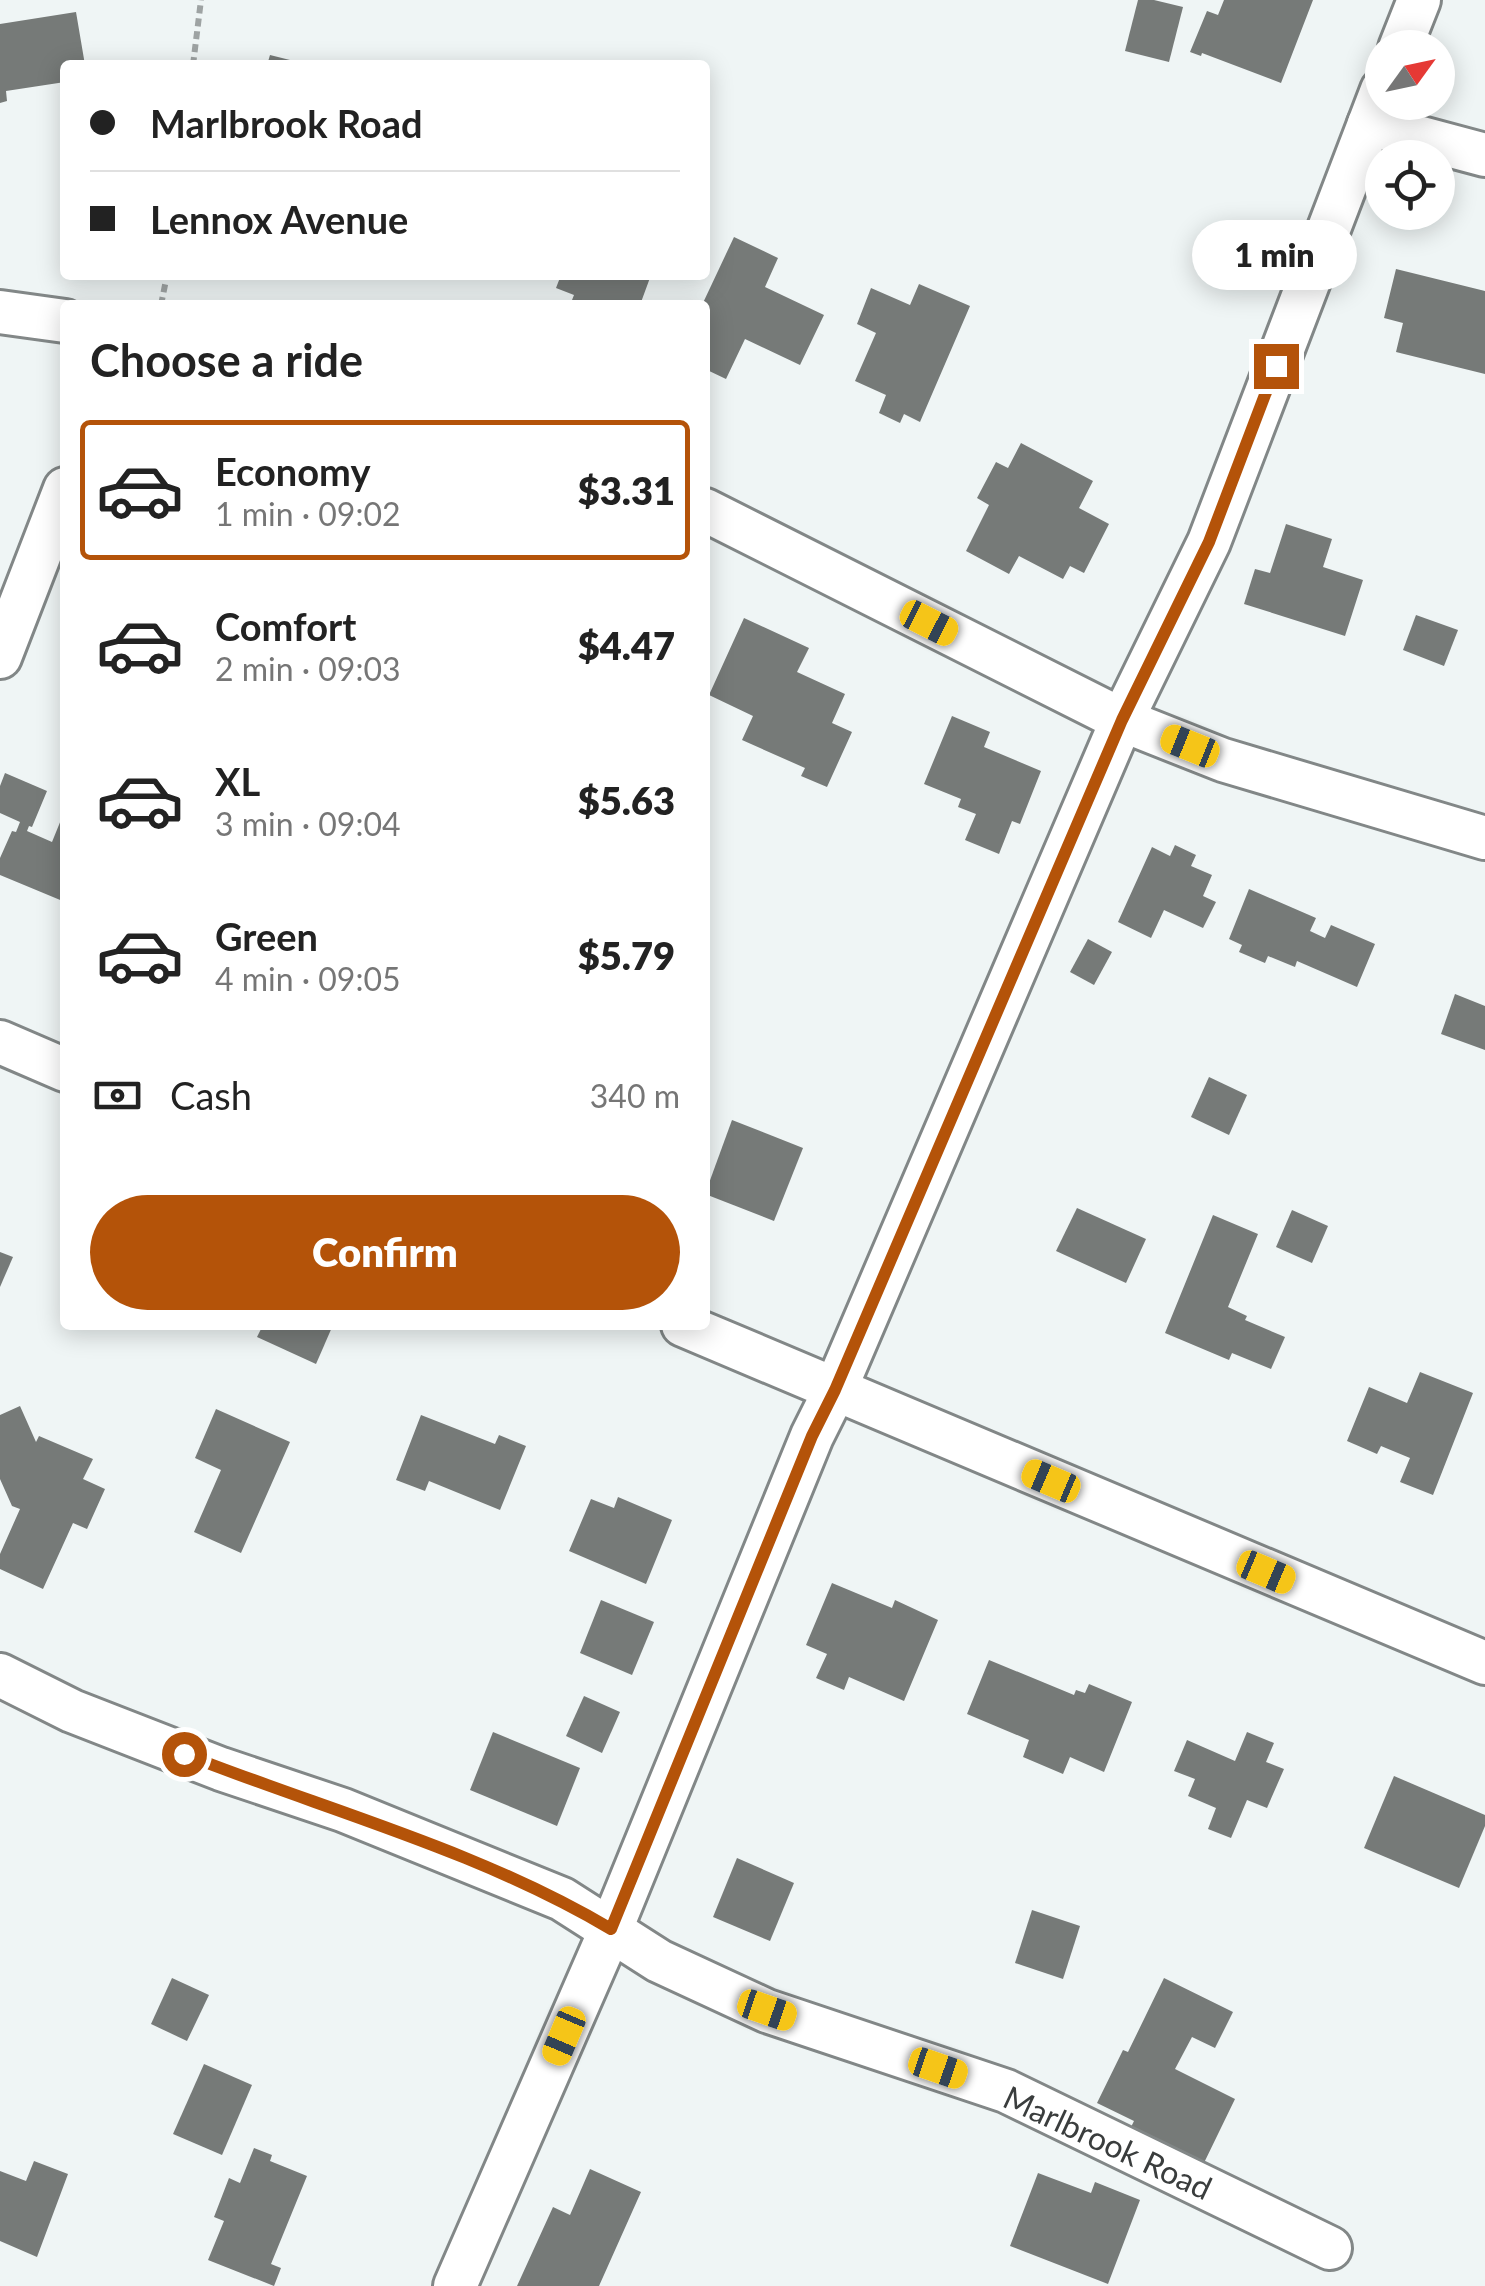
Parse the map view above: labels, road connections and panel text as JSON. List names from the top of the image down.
{
  "streets": {
    "street": ["Marlbrook Road"]
  },
  "north": "top right",
  "page": {
    "banner": ["Marlbrook Road", "Lennox Avenue"],
    "bubble": "1 min",
    "heading": "Choose a ride",
    "list": [
      {
        "name": "Economy",
        "note": "1 min · 09:02",
        "value": "$3.31"
      },
      {
        "name": "Comfort",
        "note": "2 min · 09:03",
        "value": "$4.47"
      },
      {
        "name": "XL",
        "note": "3 min · 09:04",
        "value": "$5.63"
      },
      {
        "name": "Green",
        "note": "4 min · 09:05",
        "value": "$5.79"
      }
    ],
    "pay": ["Cash", "340 m"],
    "buttons": "Confirm"
  }
}
